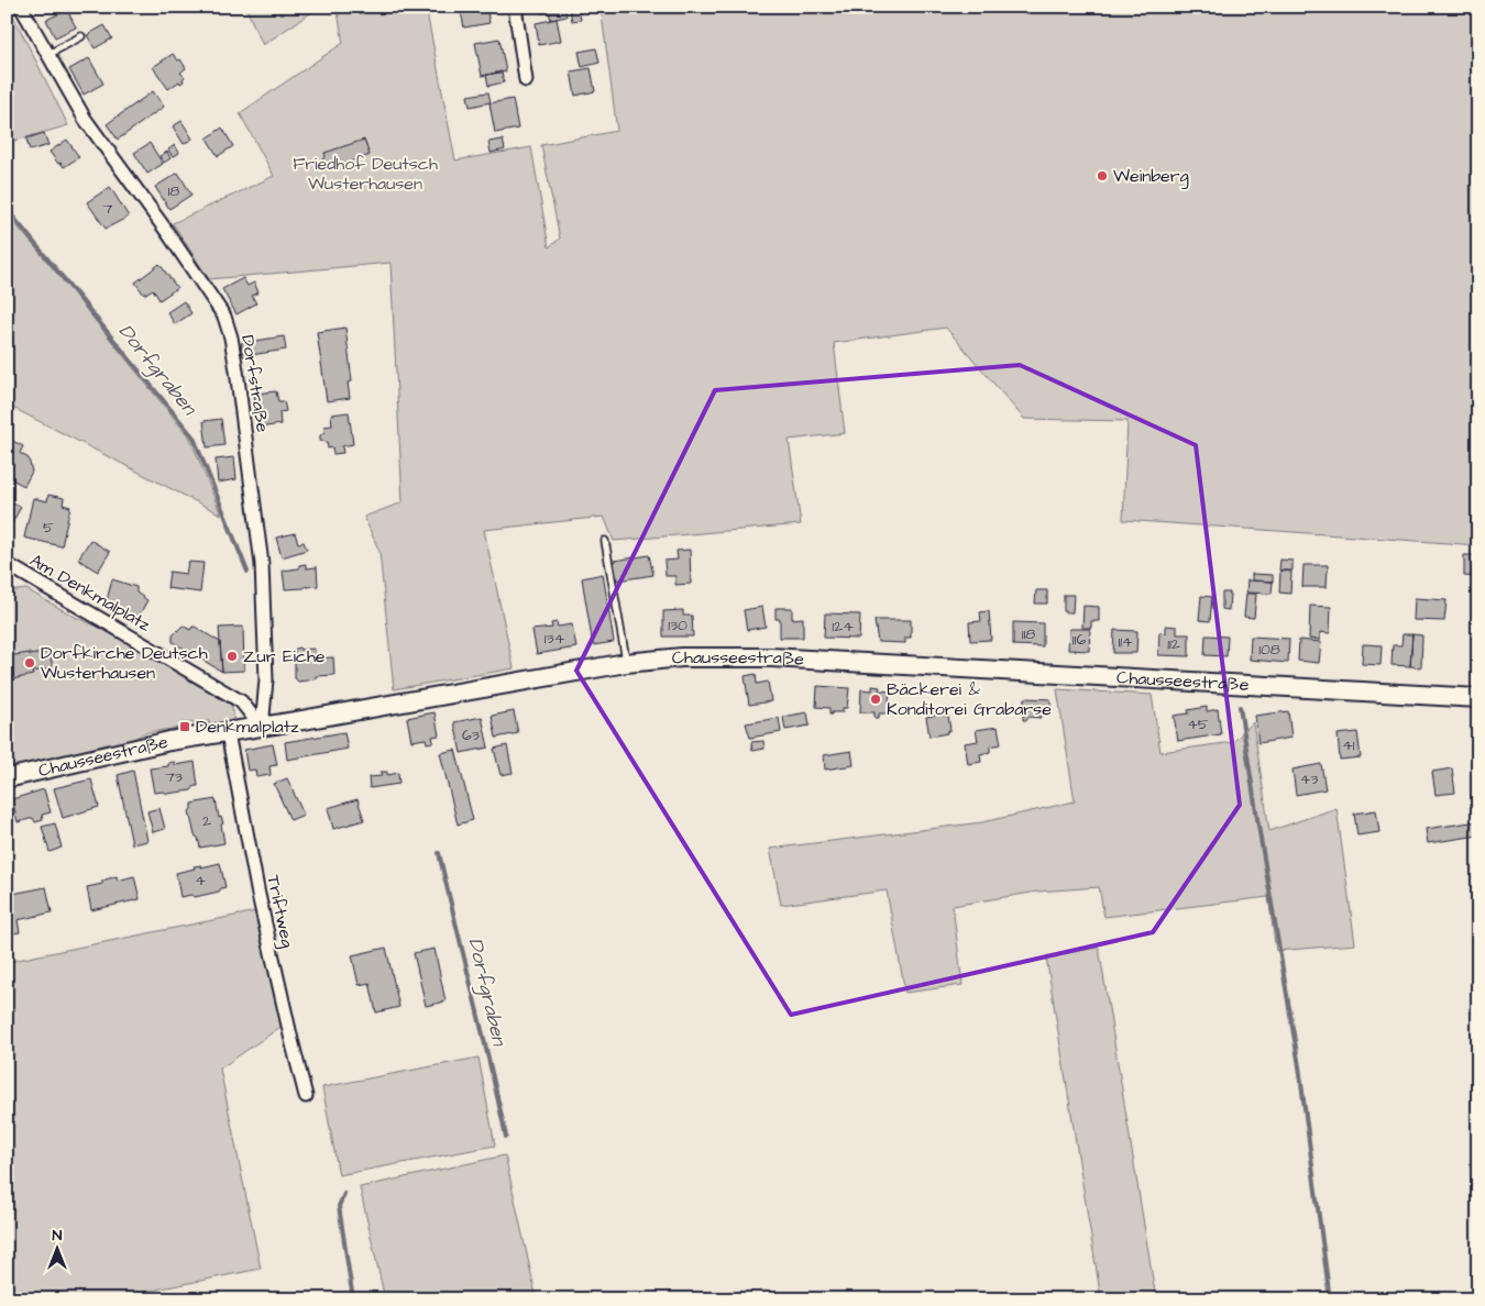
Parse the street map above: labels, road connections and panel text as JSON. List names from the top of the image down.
{
  "streets": {
    "main road": ["Chausseestraße"],
    "street": ["Dorfstraße", "Am Denkmalplatz", "Triftweg"]
  },
  "crossings": [
    ["Dorfstraße", "Am Denkmalplatz"],
    ["Dorfstraße", "Chausseestraße"],
    ["Am Denkmalplatz", "Chausseestraße"],
    ["Chausseestraße", "Triftweg"]
  ],
  "water": ["Dorfgraben"],
  "parks": ["Friedhof Deutsch Wusterhausen"],
  "places": {
    "other": [
      "Weinberg",
      "Zur Eiche",
      "Dorfkirche Deutsch Wusterhausen",
      "Bäckerei & Konditorei Grabarse"
    ],
    "transit": ["Denkmalplatz"]
  },
  "house_numbers": [
    "18",
    "7",
    "5",
    "130",
    "124",
    "118",
    "134",
    "116",
    "114",
    "112",
    "108",
    "45",
    "63",
    "41",
    "73",
    "43",
    "2",
    "4"
  ],
  "north": "top"
}
